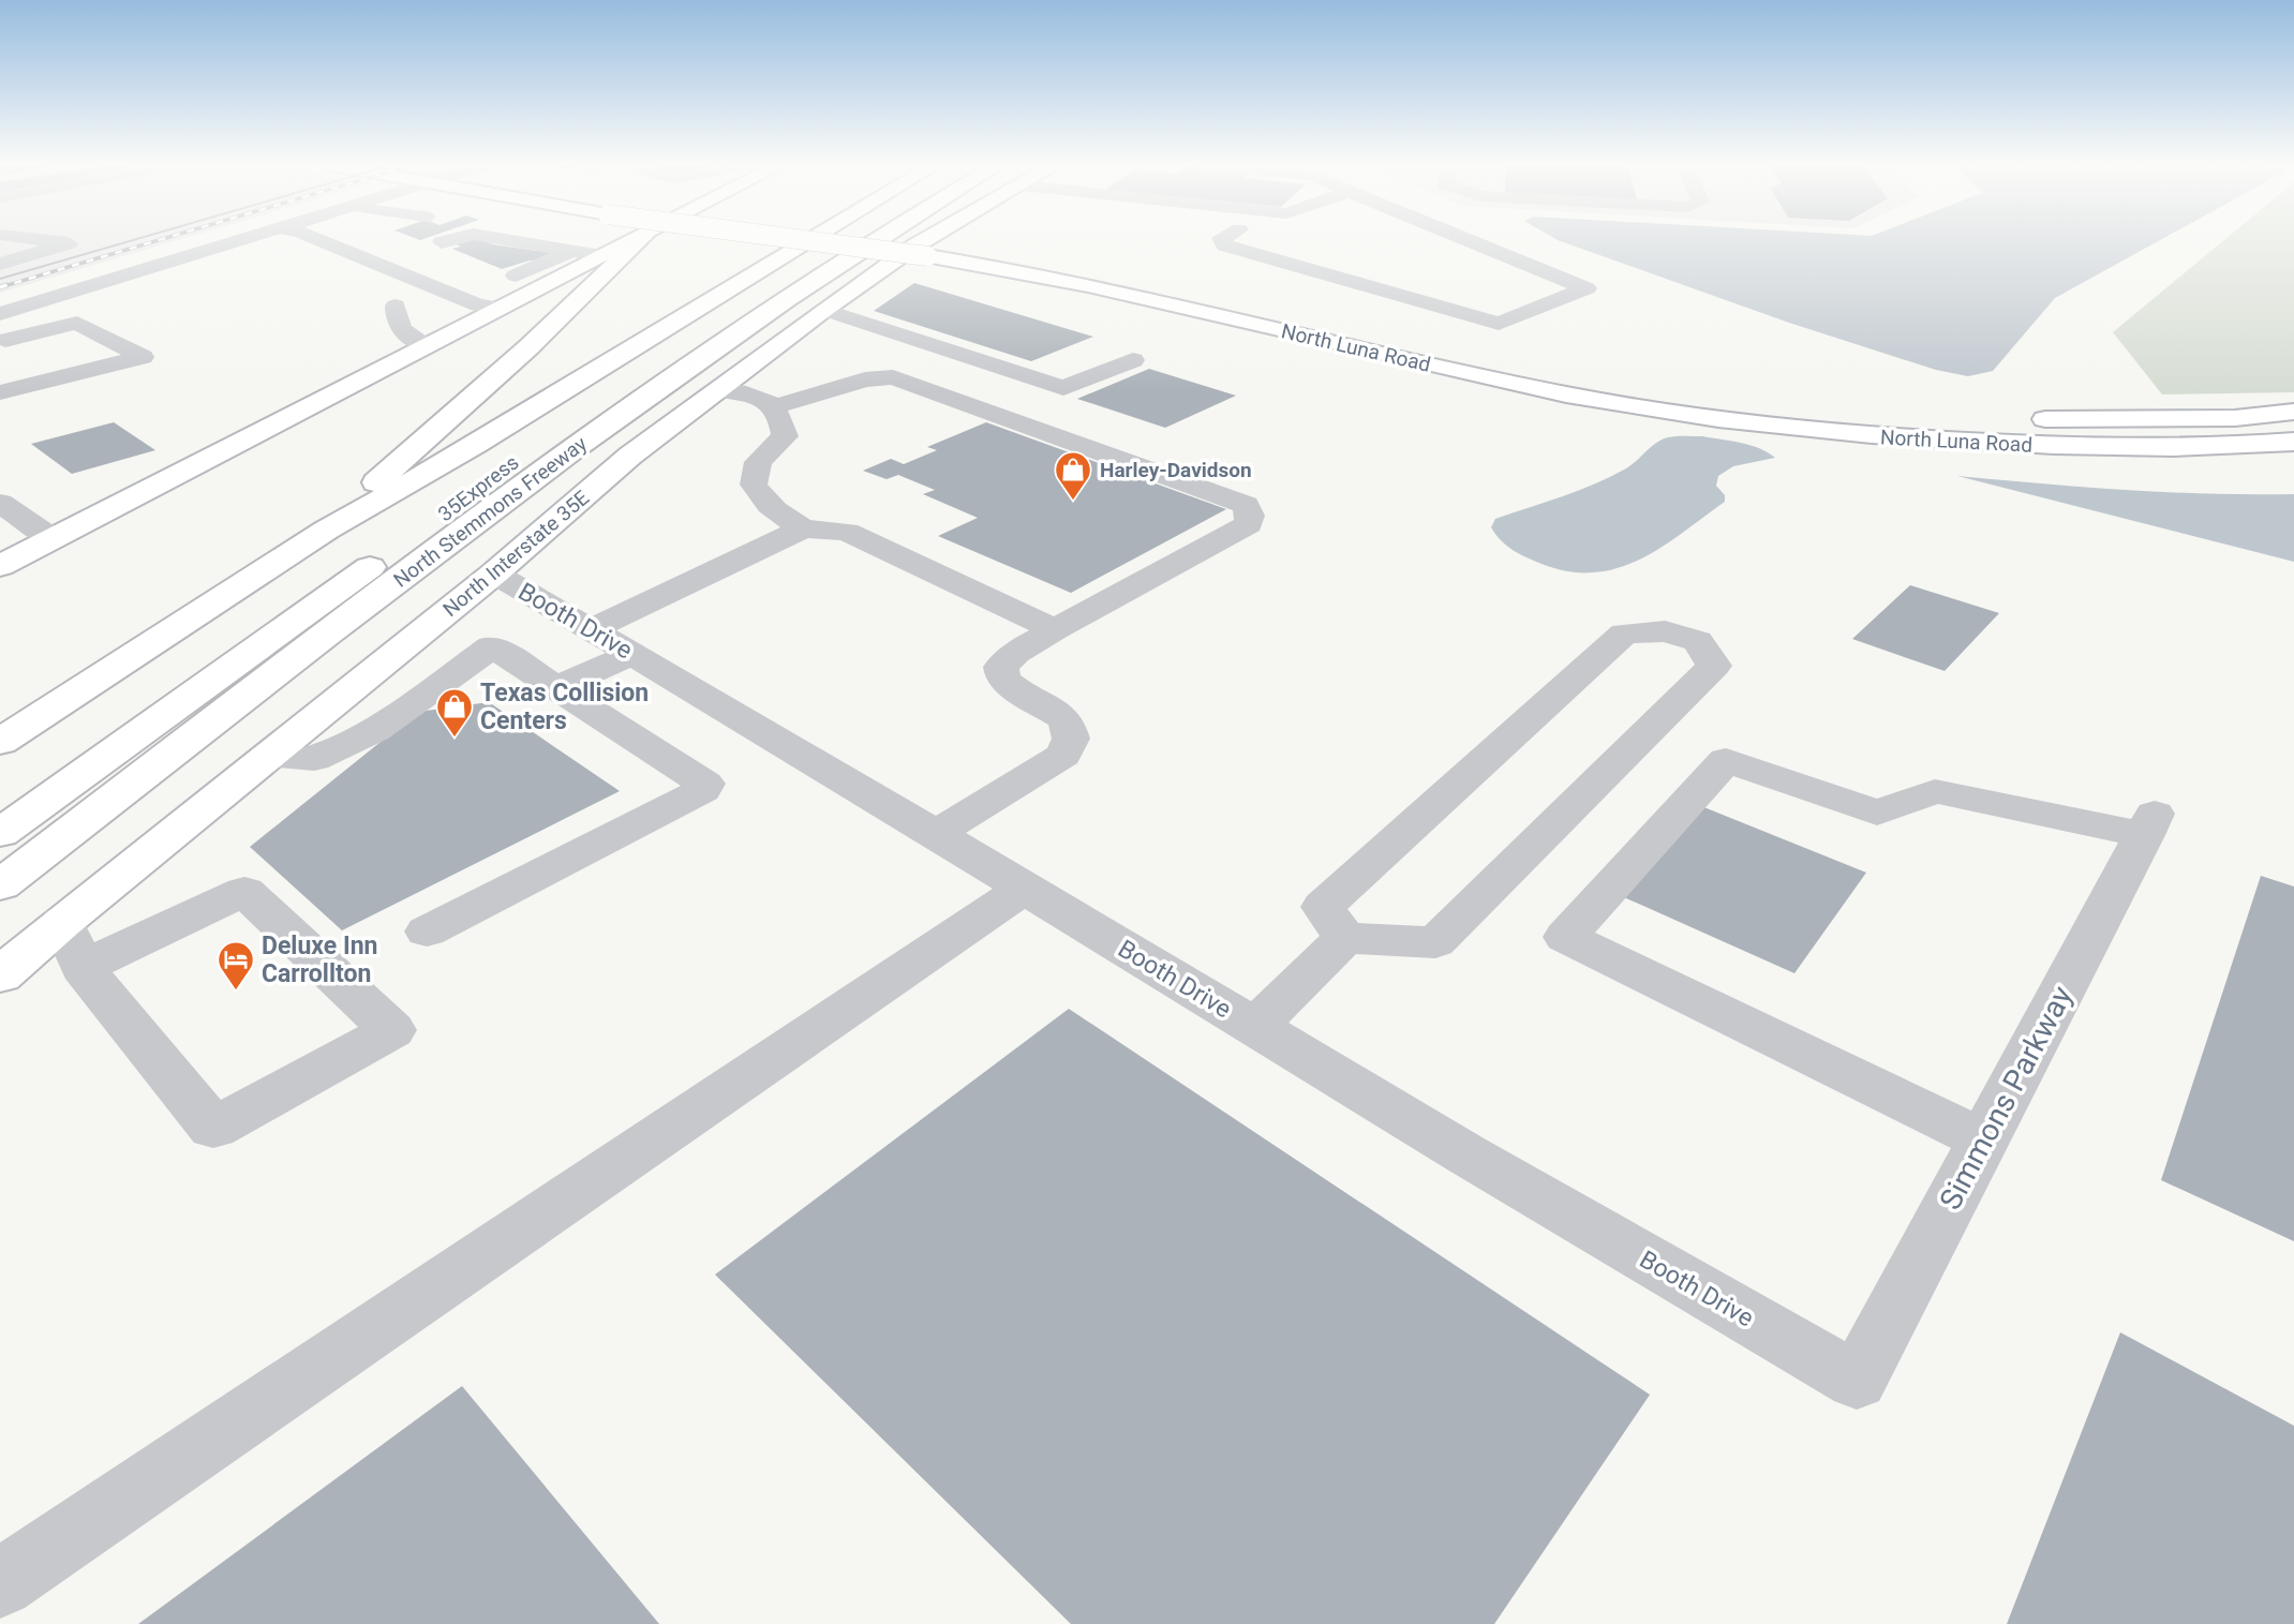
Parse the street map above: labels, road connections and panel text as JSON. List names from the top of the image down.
{
  "streets": {
    "main road": [
      "North Luna Road",
      "35Express",
      "North Stemmons Freeway",
      "North Interstate 35E"
    ],
    "street": ["Booth Drive", "Simmons Parkway"]
  },
  "crossings": [
    ["North Stemmons Freeway", "North Interstate 35E"],
    ["North Interstate 35E", "Booth Drive"],
    ["Booth Drive", "Simmons Parkway"]
  ],
  "places": {
    "shop": ["Harley-Davidson", "Texas Collision Centers"],
    "hotel": ["Deluxe Inn Carrollton"]
  }
}
